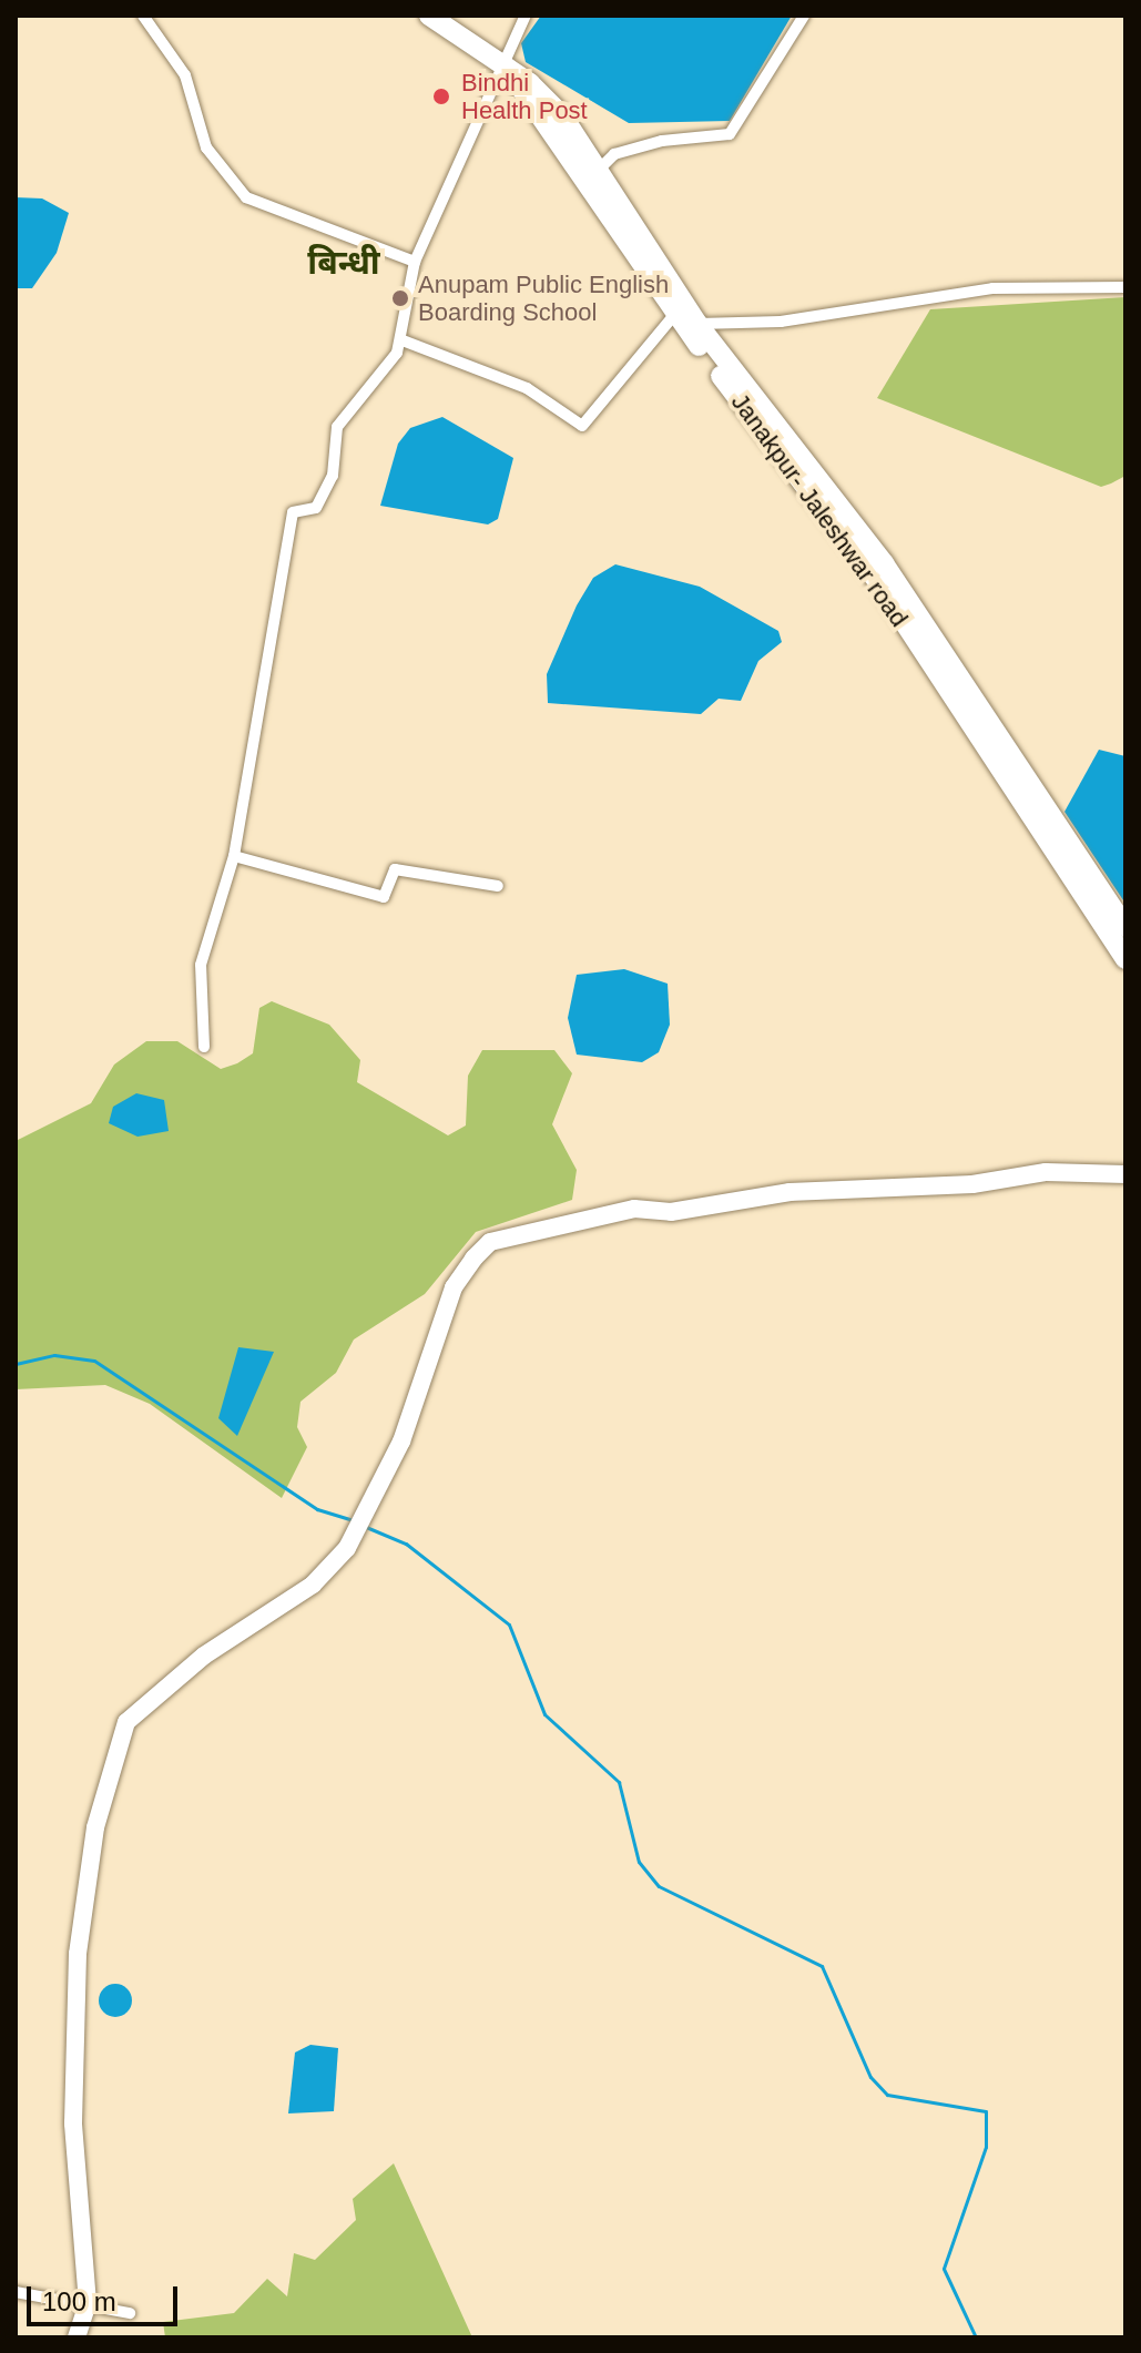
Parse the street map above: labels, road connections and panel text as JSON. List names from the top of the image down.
{
  "streets": {
    "highway": ["Janakpur- Jaleshwar road"]
  },
  "districts": ["बिन्धी"],
  "places": ["Bindhi Health Post", "Anupam Public English Boarding School"],
  "scale_bar": "100 m"
}
